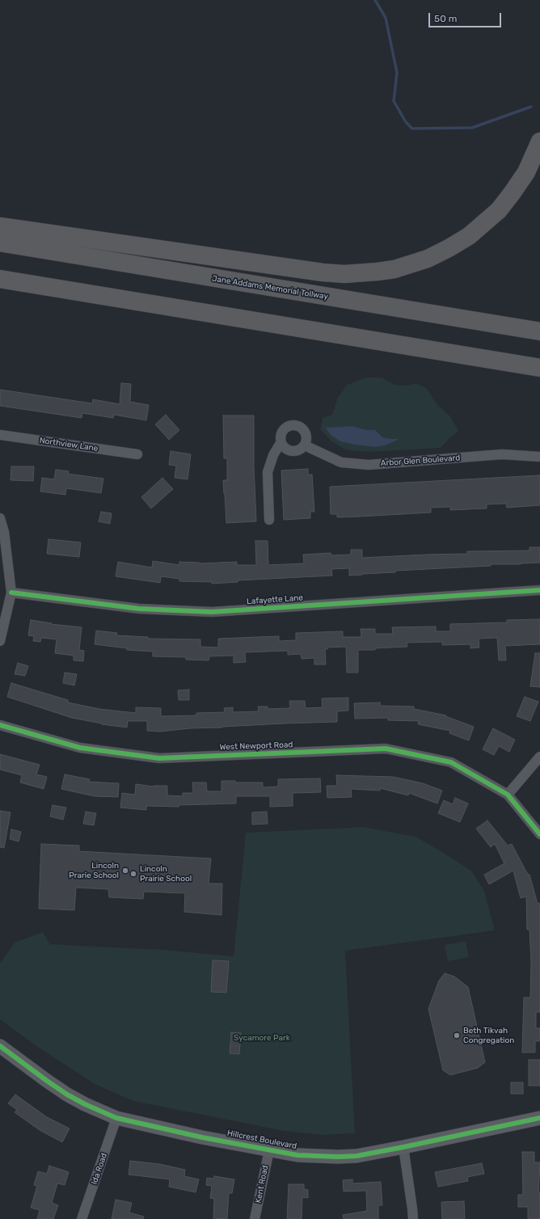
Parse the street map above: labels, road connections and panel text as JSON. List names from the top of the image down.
{
  "streets": {
    "highway": ["Jane Addams Memorial Tollway"],
    "street": [
      "Northview Lane",
      "Arbor Glen Boulevard",
      "Lafayette Lane",
      "West Newport Road",
      "Hillcrest Boulevard",
      "Ida Road",
      "Kent Road"
    ]
  },
  "crossings": [
    ["Hillcrest Boulevard", "Ida Road"],
    ["Hillcrest Boulevard", "Kent Road"]
  ],
  "parks": ["Sycamore Park"],
  "places": ["Lincoln Prarie School", "Lincoln Prairie School", "Beth Tikvah Congregation"],
  "scale_bar": "50 m"
}
